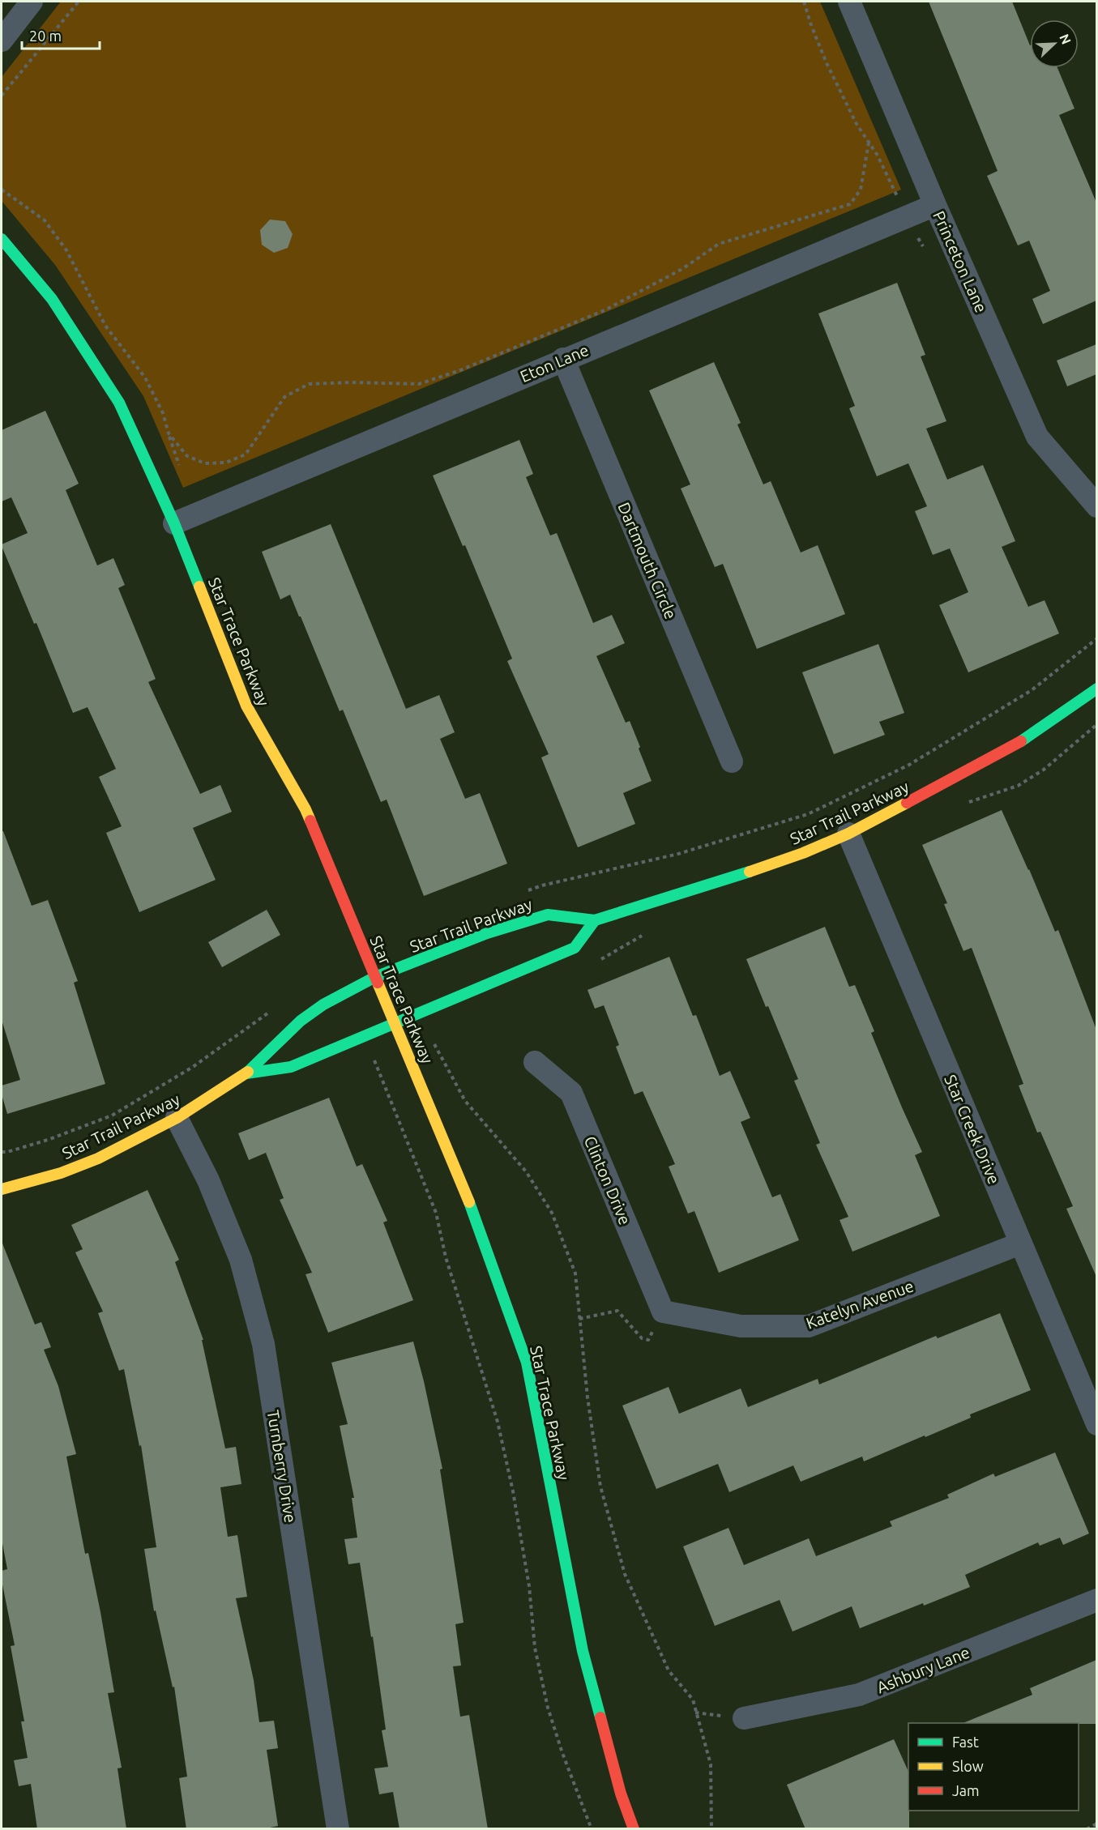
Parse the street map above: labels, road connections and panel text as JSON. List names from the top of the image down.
{
  "streets": {
    "street": [
      "Princeton Lane",
      "Eton Lane",
      "Dartmouth Circle",
      "Star Trace Parkway",
      "Star Trail Parkway",
      "Star Creek Drive",
      "Clinton Drive",
      "Katelyn Avenue",
      "Turnberry Drive",
      "Ashbury Lane"
    ]
  },
  "crossings": [
    ["Princeton Lane", "Eton Lane"],
    ["Eton Lane", "Dartmouth Circle"],
    ["Eton Lane", "Star Trace Parkway"],
    ["Star Trace Parkway", "Star Trail Parkway"],
    ["Star Trail Parkway", "Star Creek Drive"],
    ["Star Trail Parkway", "Turnberry Drive"],
    ["Star Creek Drive", "Katelyn Avenue"],
    ["Clinton Drive", "Katelyn Avenue"]
  ],
  "legend": ["Fast", "Slow", "Jam"],
  "scale_bar": "20 m",
  "north": "top right"
}
